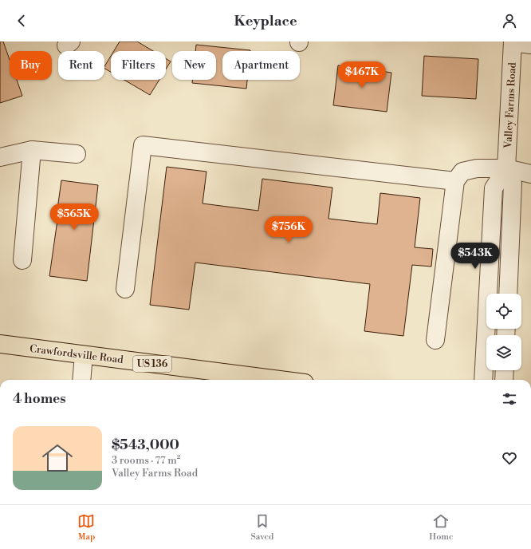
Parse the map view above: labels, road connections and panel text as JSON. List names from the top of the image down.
{
  "streets": {
    "main road": ["Crawfordsville Road", "US 136"],
    "street": ["Valley Farms Road"]
  },
  "page": {
    "header": "Keyplace",
    "chip": [
      "Buy",
      "Rent",
      "Filters",
      "New",
      "Apartment"
    ],
    "price": [
      "$467K",
      "$565K",
      "$756K",
      "$543K"
    ],
    "heading": "4 homes",
    "list": [
      {
        "name": "$543,000",
        "note": "3 rooms · 77 m² · Valley Farms Road"
      }
    ],
    "tabs": ["Map", "Saved", "Home"]
  }
}
